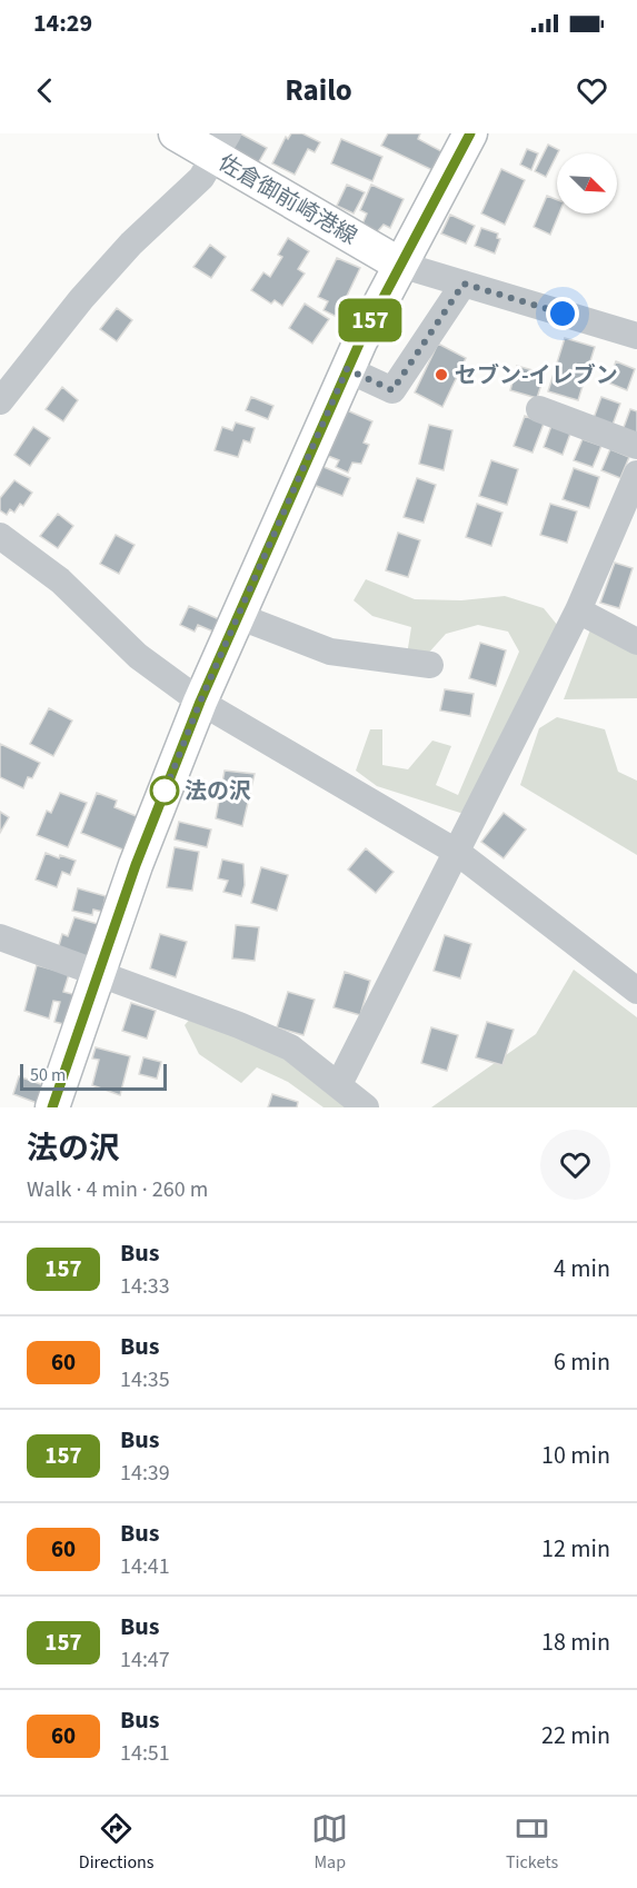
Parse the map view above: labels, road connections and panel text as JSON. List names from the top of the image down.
{
  "streets": {
    "main road": ["佐倉御前崎港線"]
  },
  "places": ["セブン-イレブン", "法の沢"],
  "lines": ["bus line 157"],
  "scale_bar": "50 m",
  "north": "bottom right",
  "page": {
    "status": "14:29",
    "header": "Railo",
    "on_map": "157",
    "scale": "50 m",
    "heading": ["法の沢", "Walk · 4 min · 260 m"],
    "list": [
      {
        "mark": "157",
        "name": "Bus",
        "note": "14:33",
        "value": "4 min"
      },
      {
        "mark": "60",
        "name": "Bus",
        "note": "14:35",
        "value": "6 min"
      },
      {
        "mark": "157",
        "name": "Bus",
        "note": "14:39",
        "value": "10 min"
      },
      {
        "mark": "60",
        "name": "Bus",
        "note": "14:41",
        "value": "12 min"
      },
      {
        "mark": "157",
        "name": "Bus",
        "note": "14:47",
        "value": "18 min"
      },
      {
        "mark": "60",
        "name": "Bus",
        "note": "14:51",
        "value": "22 min"
      }
    ],
    "tabs": ["Directions", "Map", "Tickets"]
  }
}
